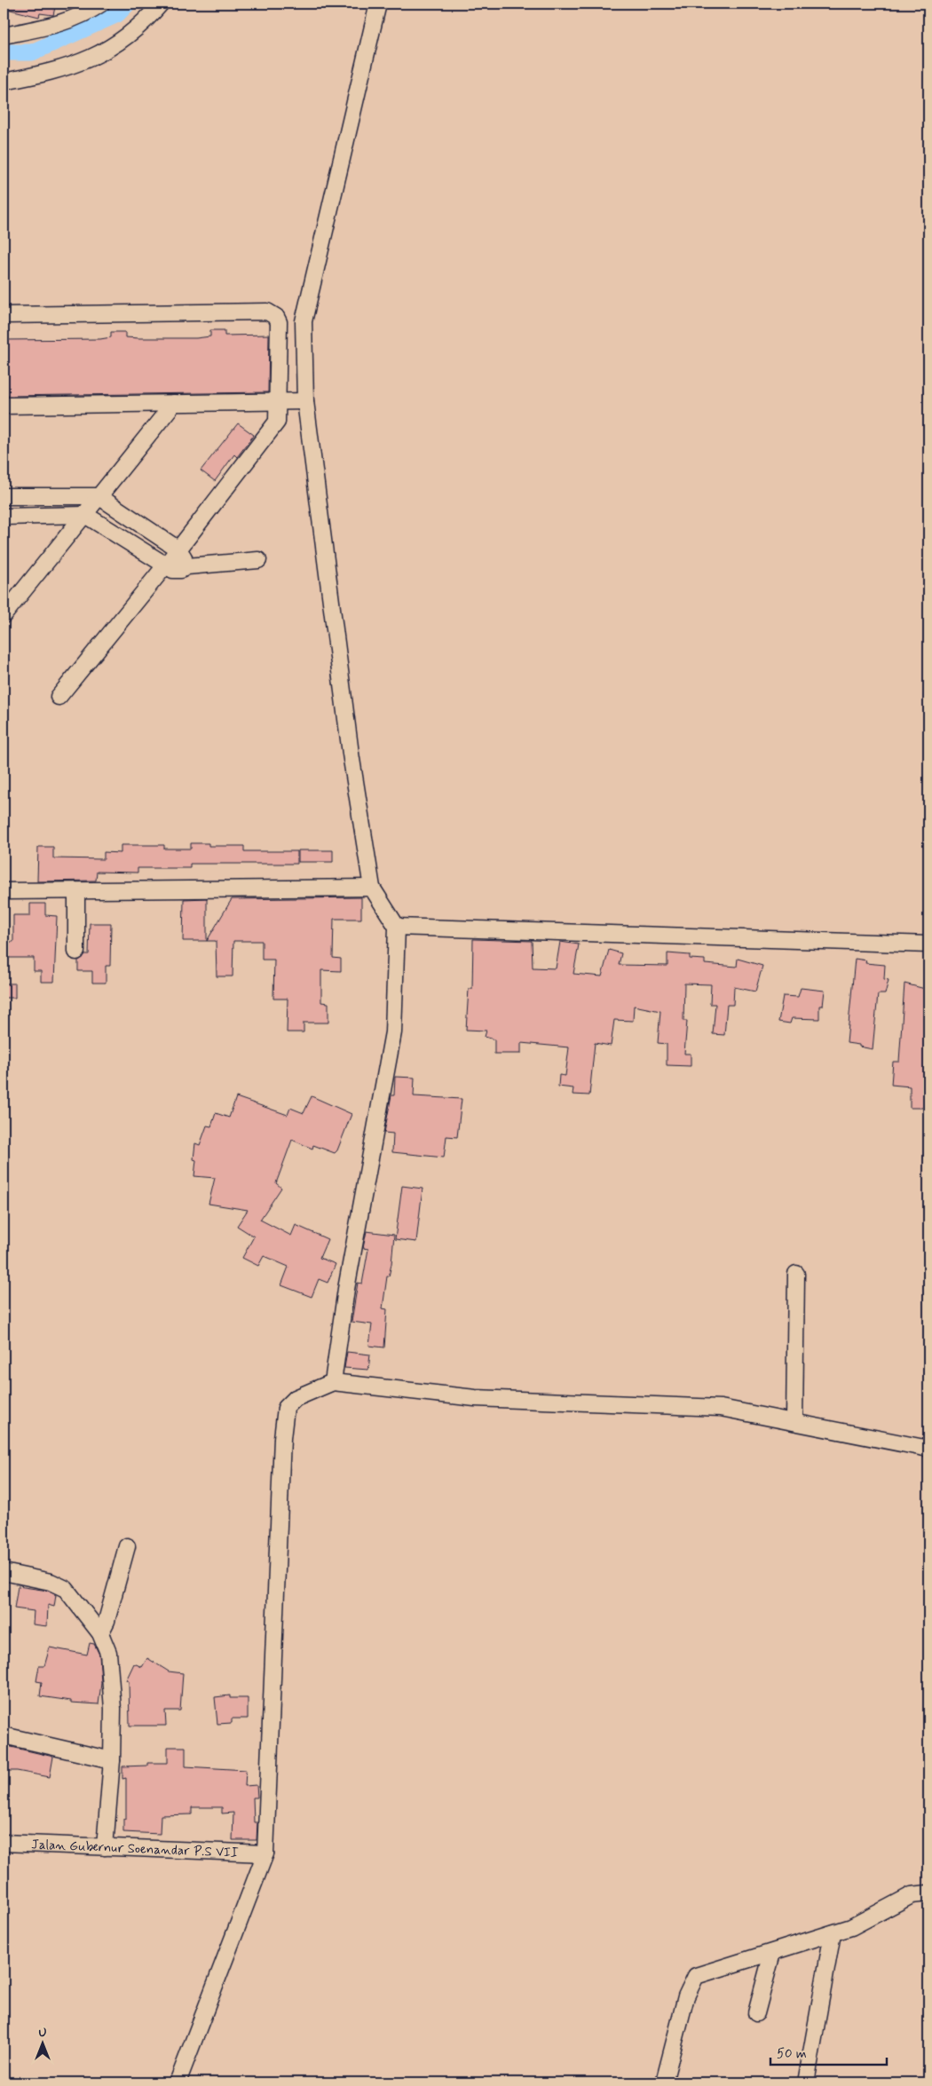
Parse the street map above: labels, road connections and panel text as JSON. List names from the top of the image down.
{
  "streets": {
    "street": ["Jalan Gubernur Soenandar P.S VII"]
  },
  "scale_bar": "50 m",
  "north": "top"
}
